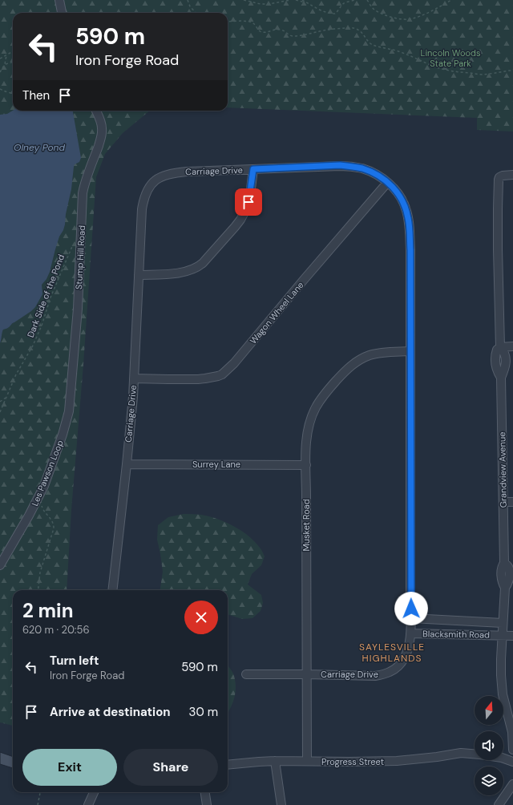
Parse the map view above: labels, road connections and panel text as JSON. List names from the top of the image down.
{
  "streets": {
    "street": [
      "Carriage Drive",
      "Stump Hill Road",
      "Wagon Wheel Lane",
      "Surrey Lane",
      "Grandview Avenue",
      "Les Pawson Loop",
      "Musket Road",
      "Blacksmith Road",
      "Progress Street"
    ],
    "path": ["Dark Side of the Pond"]
  },
  "crossings": [
    ["Carriage Drive", "Wagon Wheel Lane"],
    ["Carriage Drive", "Surrey Lane"],
    ["Carriage Drive", "Musket Road"],
    ["Carriage Drive", "Blacksmith Road"],
    ["Stump Hill Road", "Les Pawson Loop"],
    ["Surrey Lane", "Musket Road"],
    ["Grandview Avenue", "Blacksmith Road"],
    ["Musket Road", "Progress Street"]
  ],
  "districts": ["SAYLESVILLE HIGHLANDS"],
  "water": ["Olney Pond"],
  "parks": ["Lincoln Woods State Park"],
  "north": "top",
  "page": {
    "turn": ["590 m", "Iron Forge Road"],
    "then": "Then",
    "heading": ["2 min", "620 m · 20:56"],
    "list": [
      {
        "name": "Turn left",
        "note": "Iron Forge Road",
        "value": "590 m"
      },
      {
        "name": "Arrive at destination",
        "value": "30 m"
      }
    ],
    "buttons": ["Exit", "Share"]
  }
}
